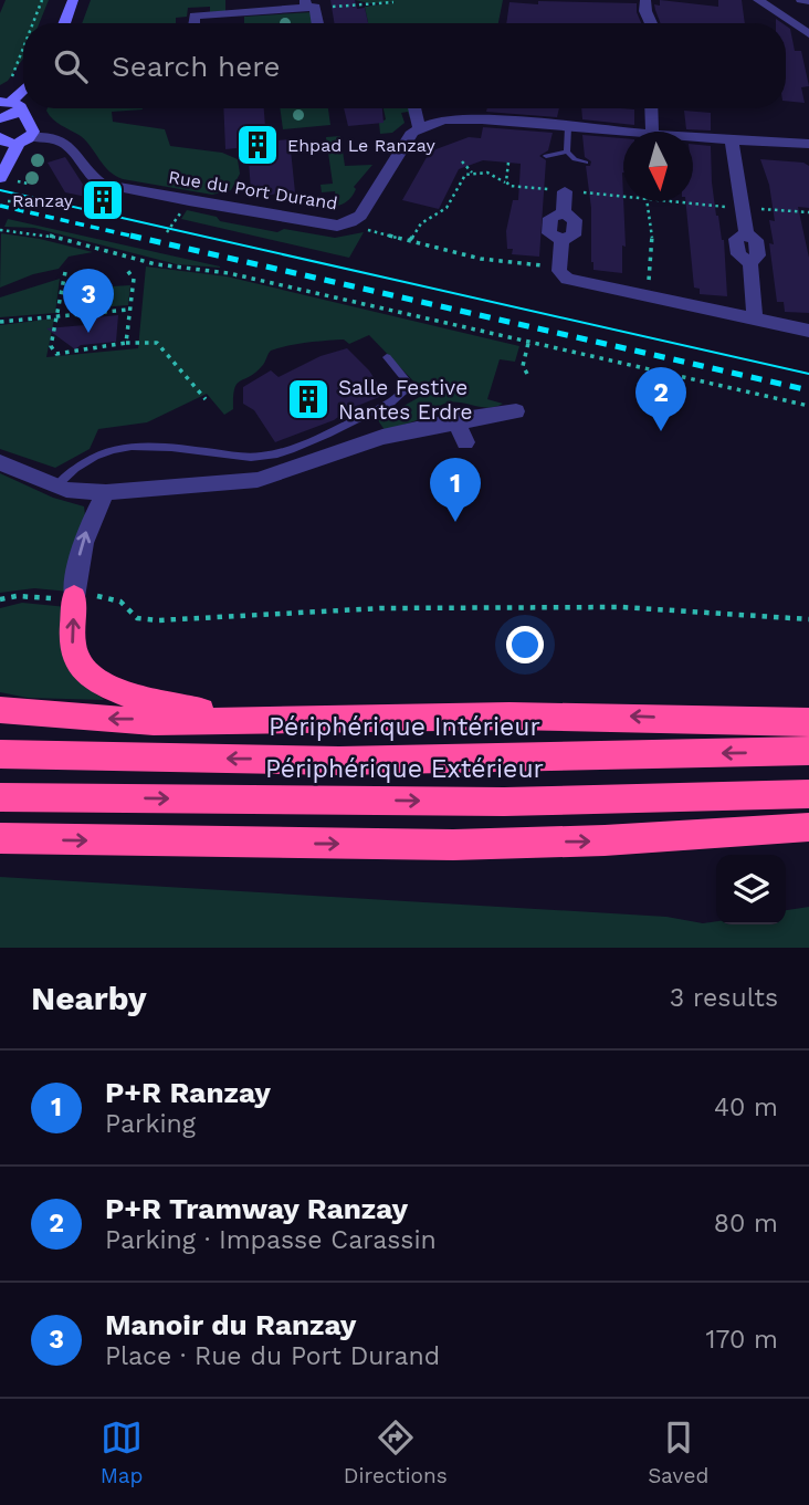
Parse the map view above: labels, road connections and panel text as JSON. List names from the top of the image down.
{
  "streets": {
    "highway": ["Périphérique Intérieur", "Périphérique Extérieur"],
    "street": ["Rue du Port Durand"]
  },
  "places": {
    "building": ["Ehpad Le Ranzay", "Ranzay", "Salle Festive Nantes Erdre"]
  },
  "north": "bottom",
  "page": {
    "search": "Search here",
    "pins": ["3", "2", "1"],
    "heading": ["Nearby", "3 results"],
    "list": [
      {
        "mark": "1",
        "name": "P+R Ranzay",
        "note": "Parking",
        "value": "40 m"
      },
      {
        "mark": "2",
        "name": "P+R Tramway Ranzay",
        "note": "Parking · Impasse Carassin",
        "value": "80 m"
      },
      {
        "mark": "3",
        "name": "Manoir du Ranzay",
        "note": "Place · Rue du Port Durand",
        "value": "170 m"
      }
    ],
    "nav": ["Map", "Directions", "Saved"]
  }
}
